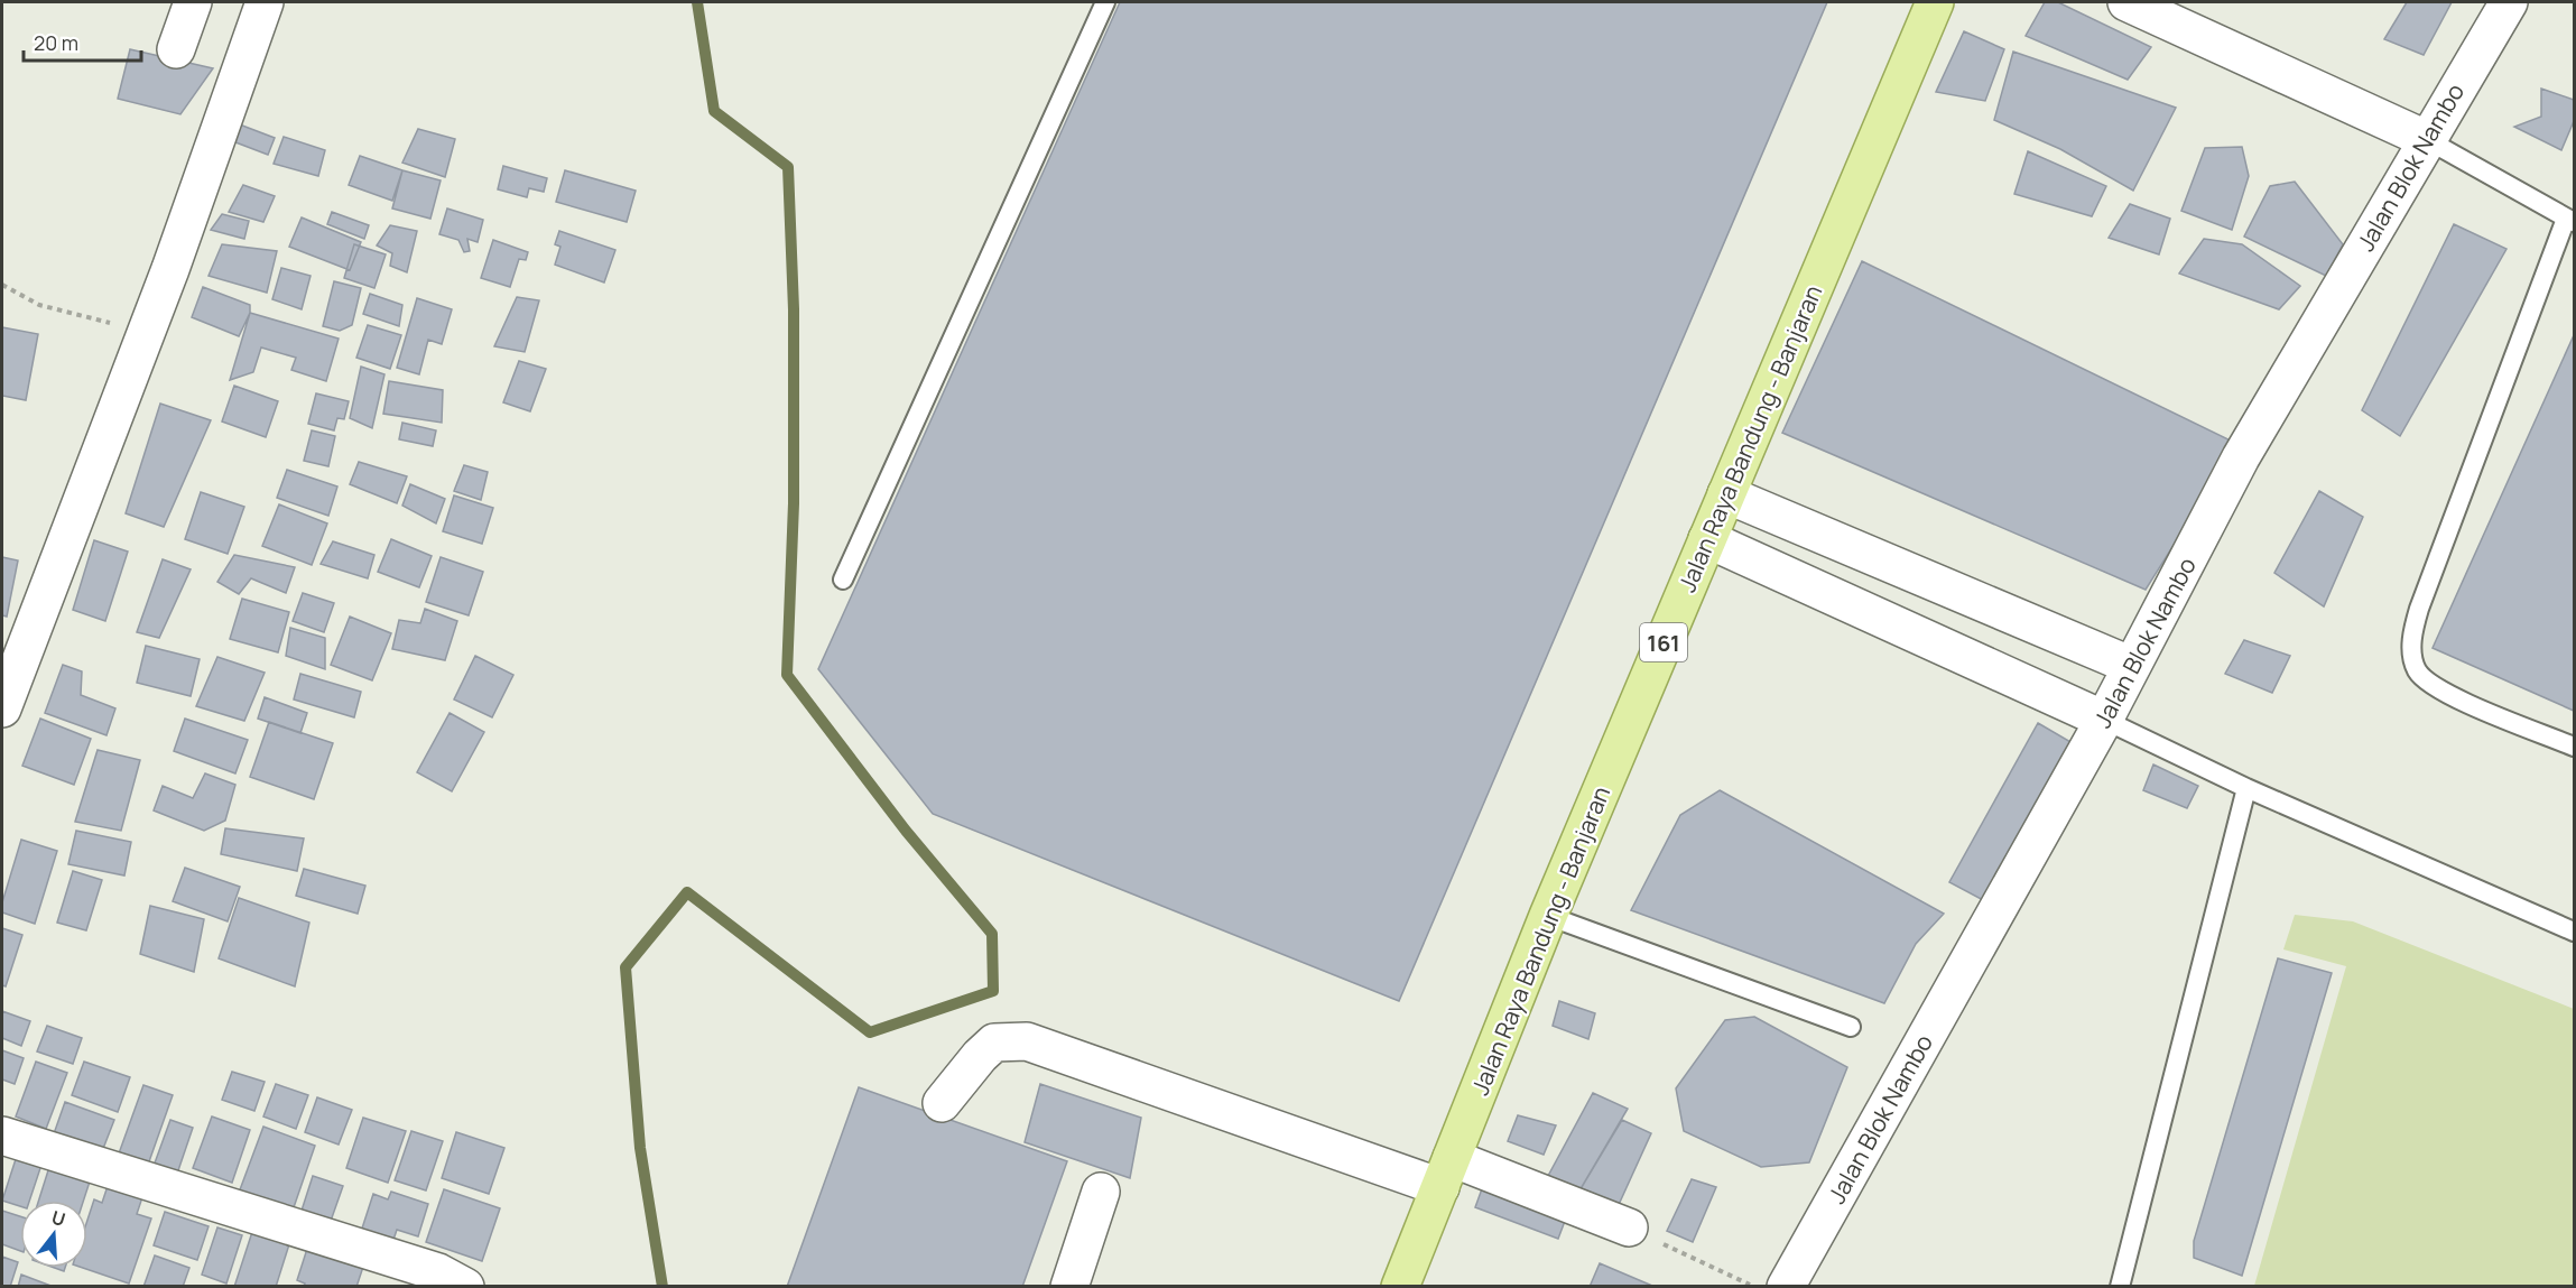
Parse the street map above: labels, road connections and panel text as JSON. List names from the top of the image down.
{
  "streets": {
    "main road": ["Jalan Raya Bandung - Banjaran", "161"],
    "street": ["Jalan Blok Nambo"]
  },
  "scale_bar": "20 m",
  "north": "top"
}
